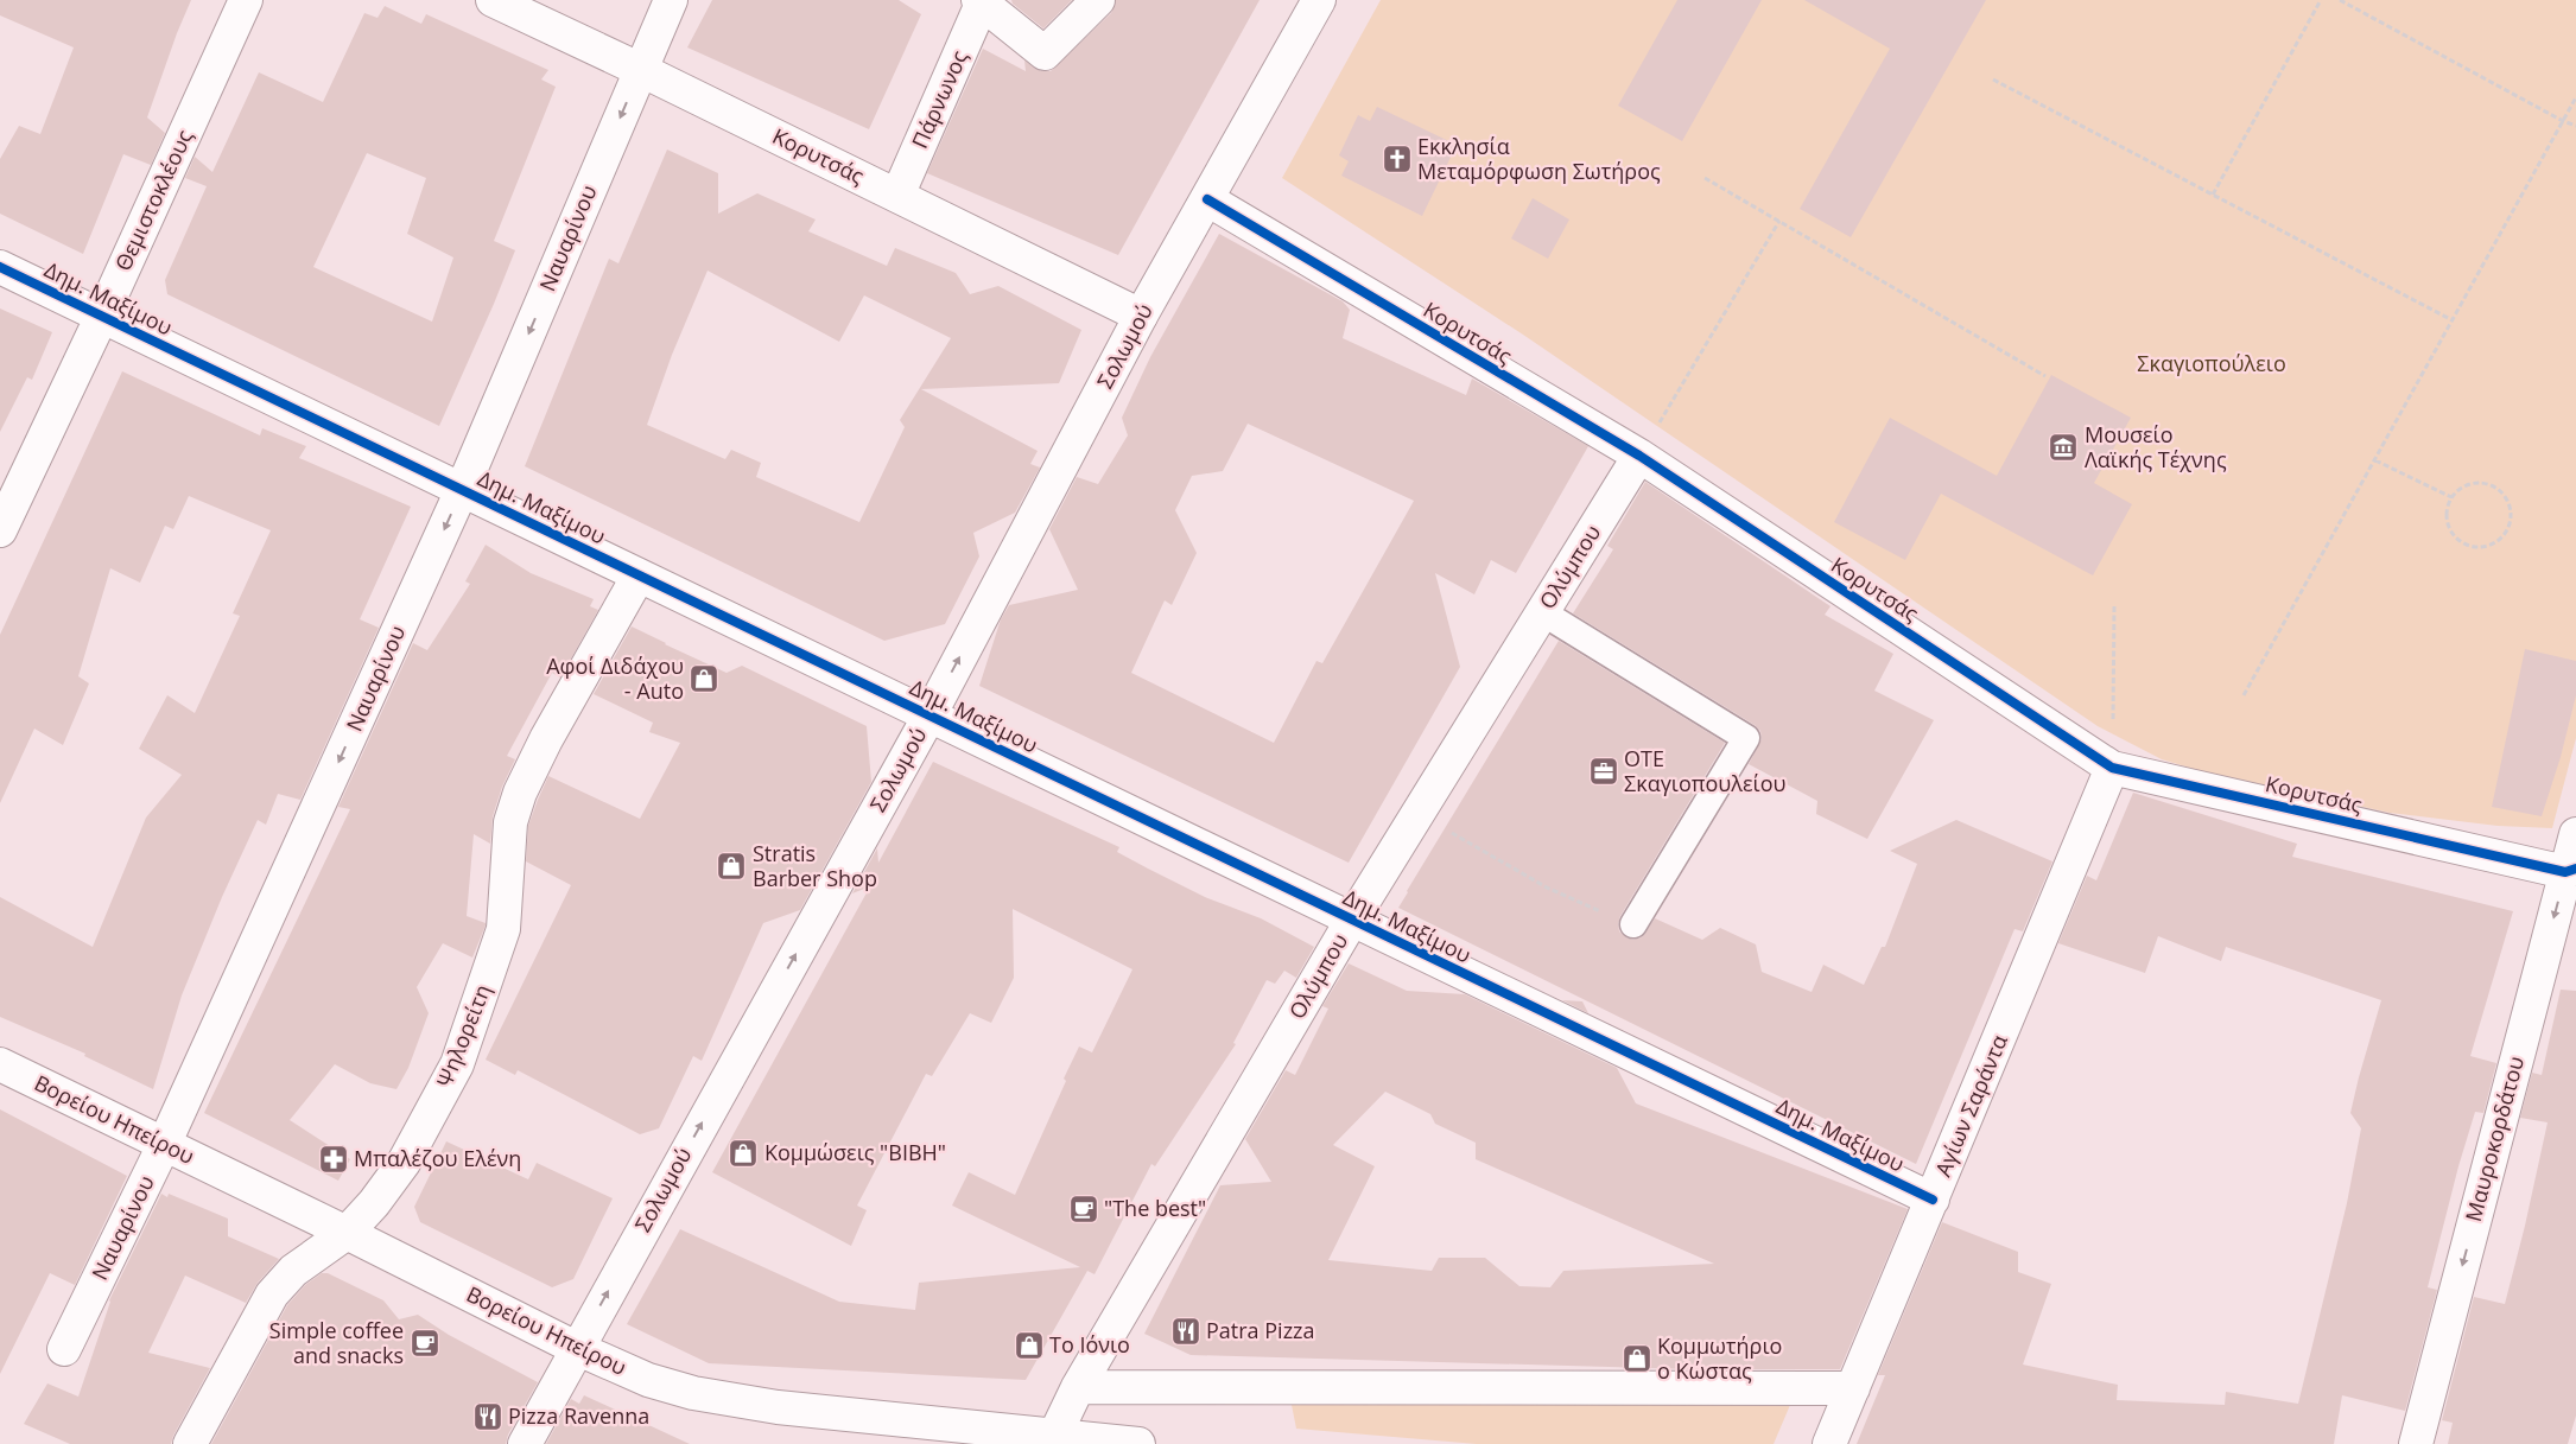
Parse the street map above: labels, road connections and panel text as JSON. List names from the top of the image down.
{
  "streets": {
    "street": [
      "Πάρνωνος",
      "Κορυτσάς",
      "Θεμιστοκλέους",
      "Ναυαρίνου",
      "Δημ. Μαξίμου",
      "Σολωμού",
      "Ολύμπου",
      "Ψηλορείτη",
      "Αγίων Σαράντα",
      "Βορείου Ηπείρου",
      "Μαυροκορδάτου"
    ]
  },
  "crossings": [
    ["Πάρνωνος", "Κορυτσάς"],
    ["Κορυτσάς", "Ναυαρίνου"],
    ["Κορυτσάς", "Σολωμού"],
    ["Κορυτσάς", "Ολύμπου"],
    ["Κορυτσάς", "Αγίων Σαράντα"],
    ["Κορυτσάς", "Μαυροκορδάτου"],
    ["Θεμιστοκλέους", "Δημ. Μαξίμου"],
    ["Ναυαρίνου", "Δημ. Μαξίμου"],
    ["Ναυαρίνου", "Βορείου Ηπείρου"],
    ["Δημ. Μαξίμου", "Σολωμού"],
    ["Δημ. Μαξίμου", "Ολύμπου"],
    ["Δημ. Μαξίμου", "Ψηλορείτη"],
    ["Δημ. Μαξίμου", "Αγίων Σαράντα"],
    ["Σολωμού", "Βορείου Ηπείρου"],
    ["Ολύμπου", "Βορείου Ηπείρου"],
    ["Ψηλορείτη", "Βορείου Ηπείρου"]
  ],
  "one_way": ["Ναυαρίνου", "Σολωμού", "Μαυροκορδάτου"],
  "parks": ["Σκαγιοπούλειο"],
  "places": {
    "church": ["Εκκλησία Μεταμόρφωση Σωτήρος"],
    "museum": ["Μουσείο Λαϊκής Τέχνης"],
    "shop": [
      "Αφοί Διδάχου - Auto",
      "Stratis Barber Shop",
      "Κομμώσεις \"ΒΙΒΗ\"",
      "Το Ιόνιο",
      "Κομμωτήριο ο Κώστας"
    ],
    "office": ["ΟΤΕ Σκαγιοπουλείου"],
    "pharmacy": ["Μπαλέζου Ελένη"],
    "cafe": ["\"The best\"", "Simple coffee and snacks"],
    "restaurant": ["Patra Pizza", "Pizza Ravenna"]
  }
}
